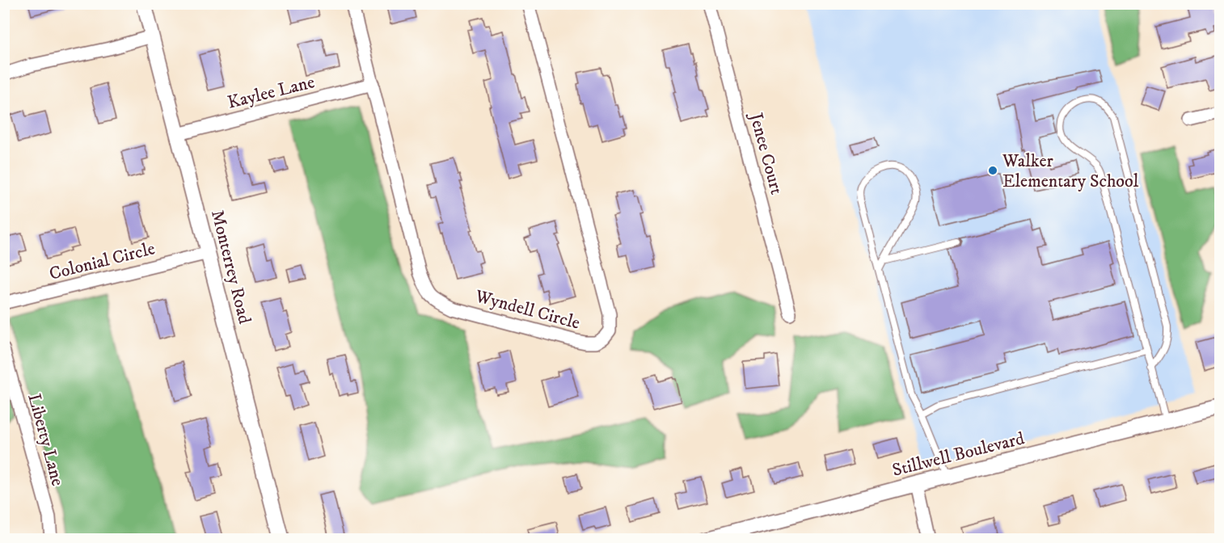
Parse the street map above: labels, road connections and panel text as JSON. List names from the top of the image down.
{
  "streets": {
    "street": [
      "Kaylee Lane",
      "Jenee Court",
      "Colonial Circle",
      "Monterrey Road",
      "Wyndell Circle",
      "Liberty Lane",
      "Stillwell Boulevard"
    ]
  },
  "crossings": [
    ["Kaylee Lane", "Monterrey Road"],
    ["Kaylee Lane", "Wyndell Circle"],
    ["Colonial Circle", "Monterrey Road"]
  ],
  "places": ["Walker Elementary School"]
}
